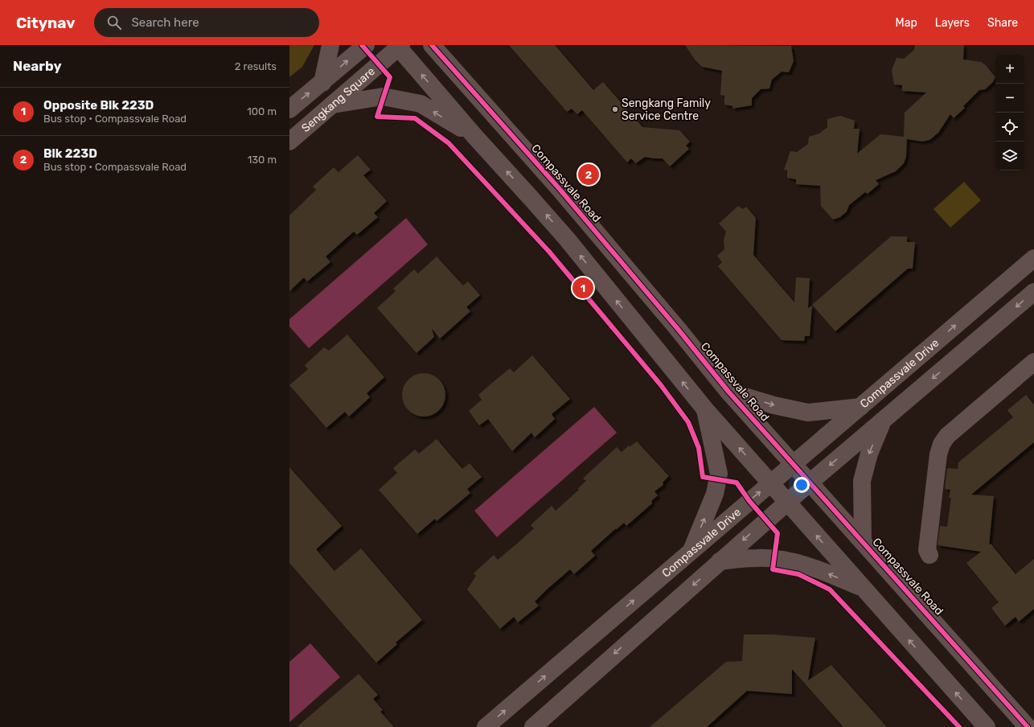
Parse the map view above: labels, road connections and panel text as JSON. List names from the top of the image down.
{
  "streets": {
    "street": ["Sengkang Square", "Compassvale Road", "Compassvale Drive"]
  },
  "crossings": [
    ["Compassvale Road", "Compassvale Drive"]
  ],
  "places": ["Sengkang Family Service Centre"],
  "page": {
    "header": "Citynav",
    "search": "Search here",
    "nav": ["Map", "Layers", "Share"],
    "heading": ["Nearby", "2 results"],
    "map_buttons": ["+", "−"],
    "list": [
      {
        "mark": "1",
        "name": "Opposite Blk 223D",
        "note": "Bus stop · Compassvale Road",
        "value": "100 m"
      },
      {
        "mark": "2",
        "name": "Blk 223D",
        "note": "Bus stop · Compassvale Road",
        "value": "130 m"
      }
    ],
    "pins": ["2", "1"]
  }
}
